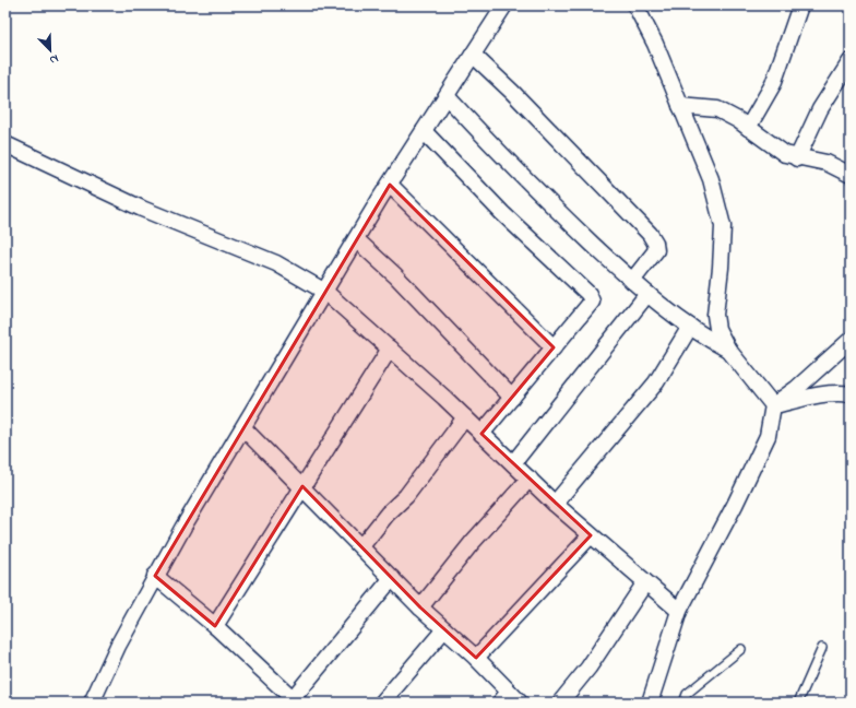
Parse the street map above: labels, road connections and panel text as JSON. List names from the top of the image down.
{
  "north": "bottom right"
}
